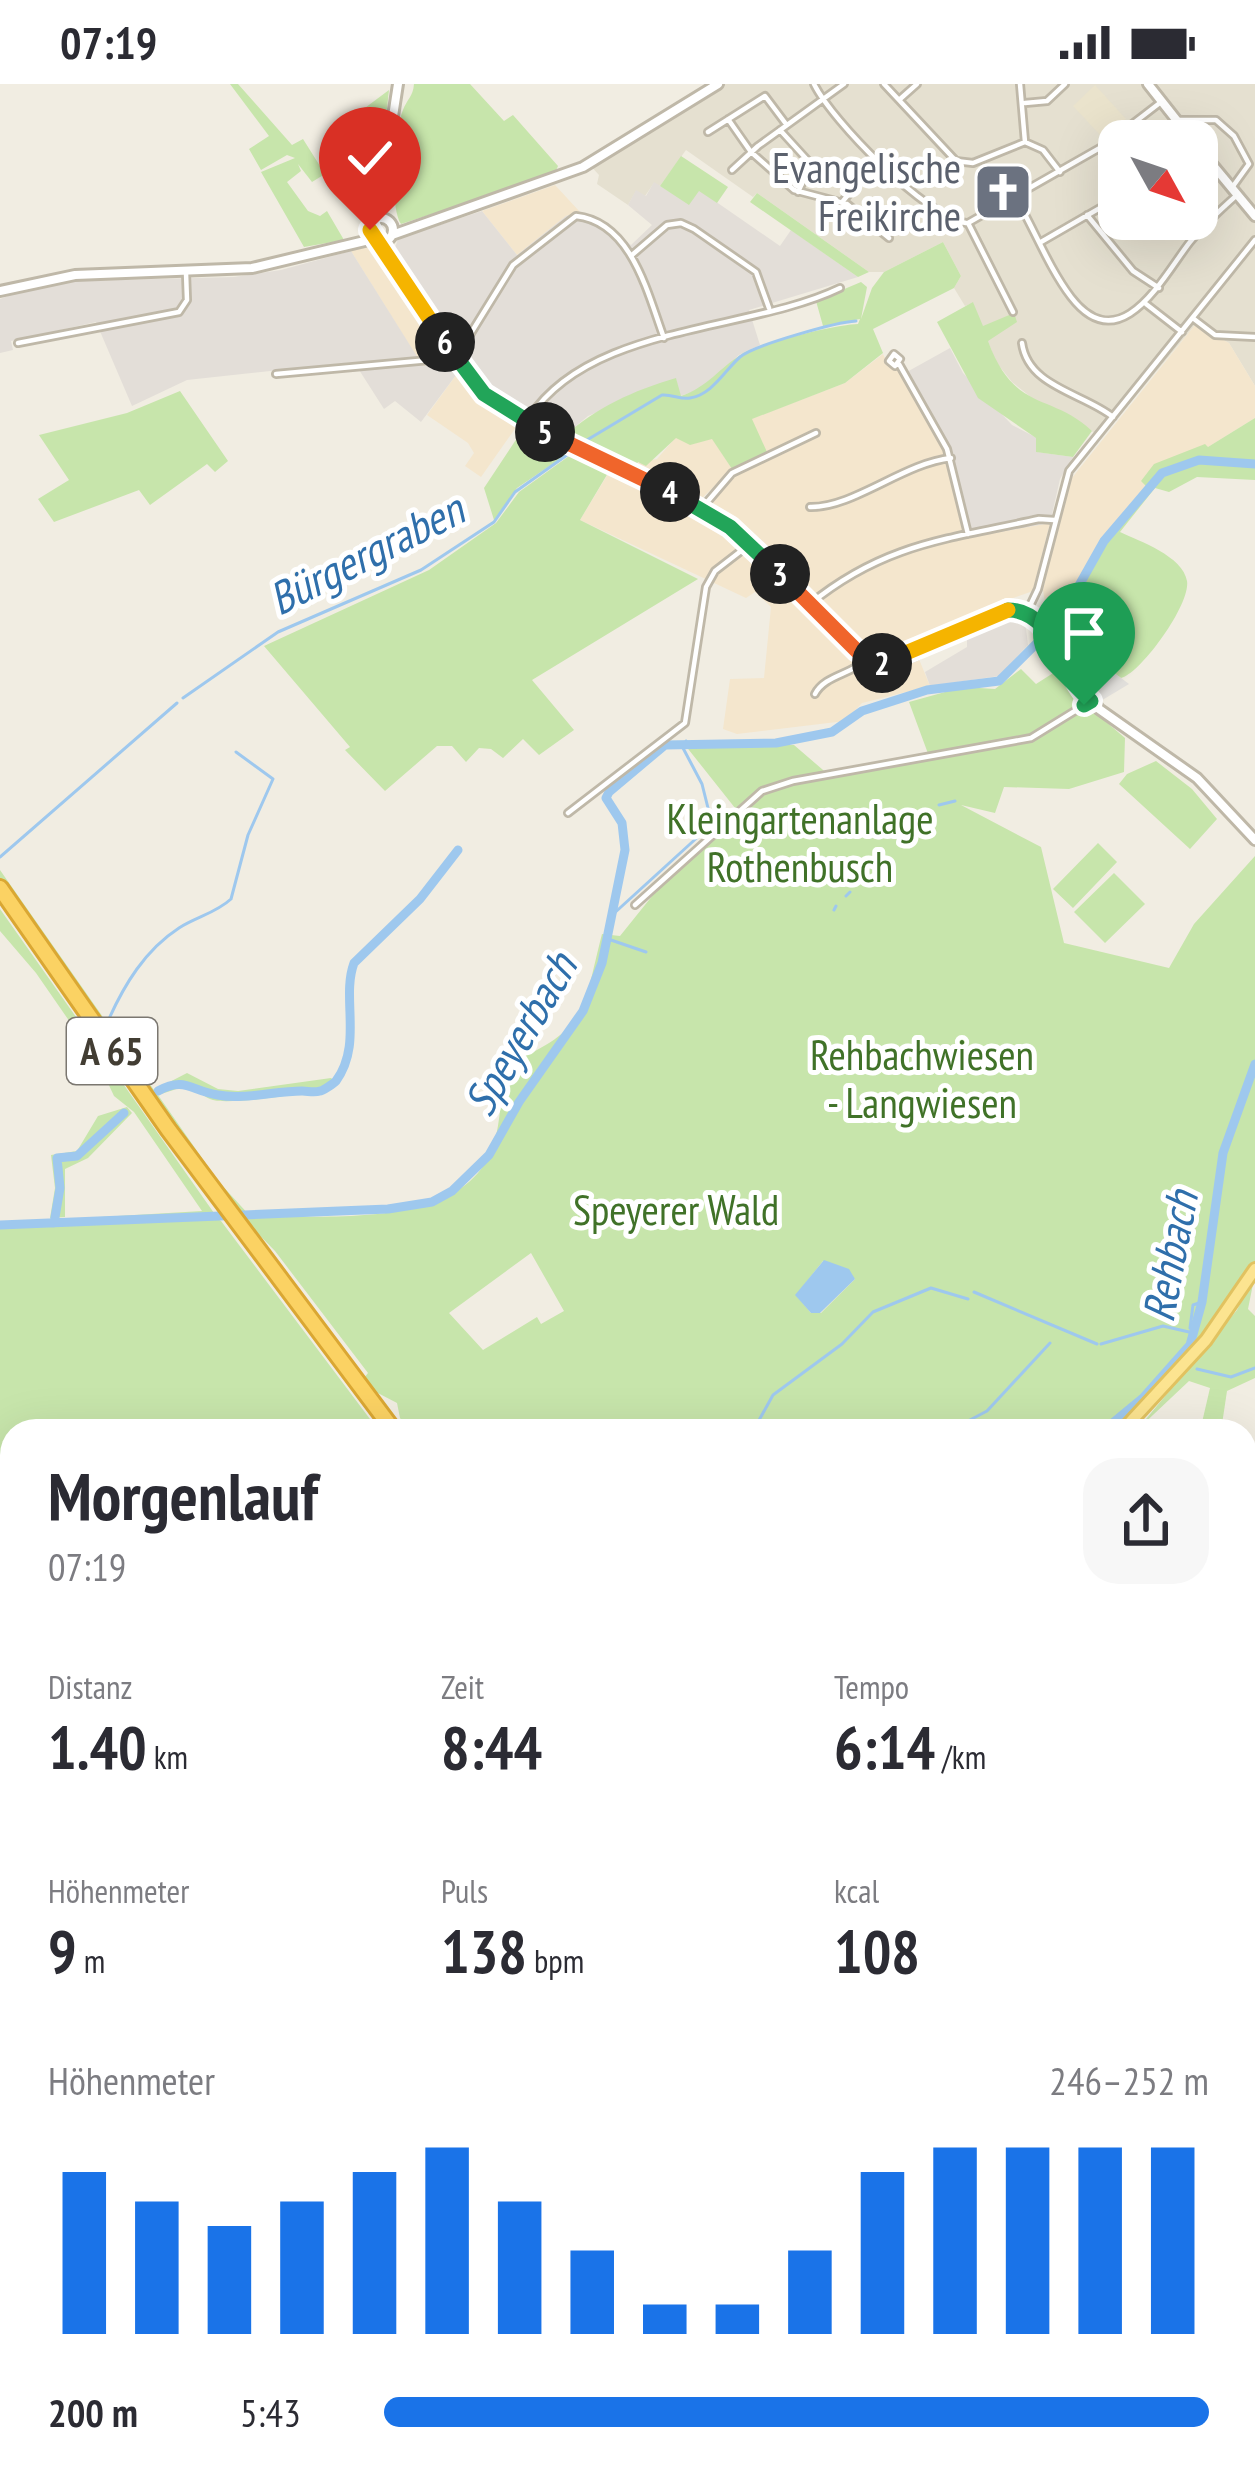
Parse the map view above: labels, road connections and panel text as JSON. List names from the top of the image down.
{
  "streets": {
    "highway": ["A 65"]
  },
  "water": ["Bürgergraben", "Speyerbach", "Rehbach"],
  "parks": ["Kleingartenanlage Rothenbusch", "Rehbachwiesen - Langwiesen", "Speyerer Wald"],
  "places": {
    "church": ["Evangelische Freikirche"]
  },
  "north": "bottom right",
  "page": {
    "status": "07:19",
    "pins": [
      "6",
      "5",
      "4",
      "3",
      "2"
    ],
    "heading": ["Morgenlauf", "07:19"],
    "stats": [
      ["Distanz", "1.40 km"],
      ["Zeit", "8:44"],
      ["Tempo", "6:14 /km"],
      ["Höhenmeter", "9 m"],
      ["Puls", "138 bpm"],
      ["kcal", "108"]
    ],
    "chart": ["Höhenmeter", "246–252 m"],
    "list": [
      {
        "name": "200 m",
        "note": "5:43"
      }
    ]
  }
}
